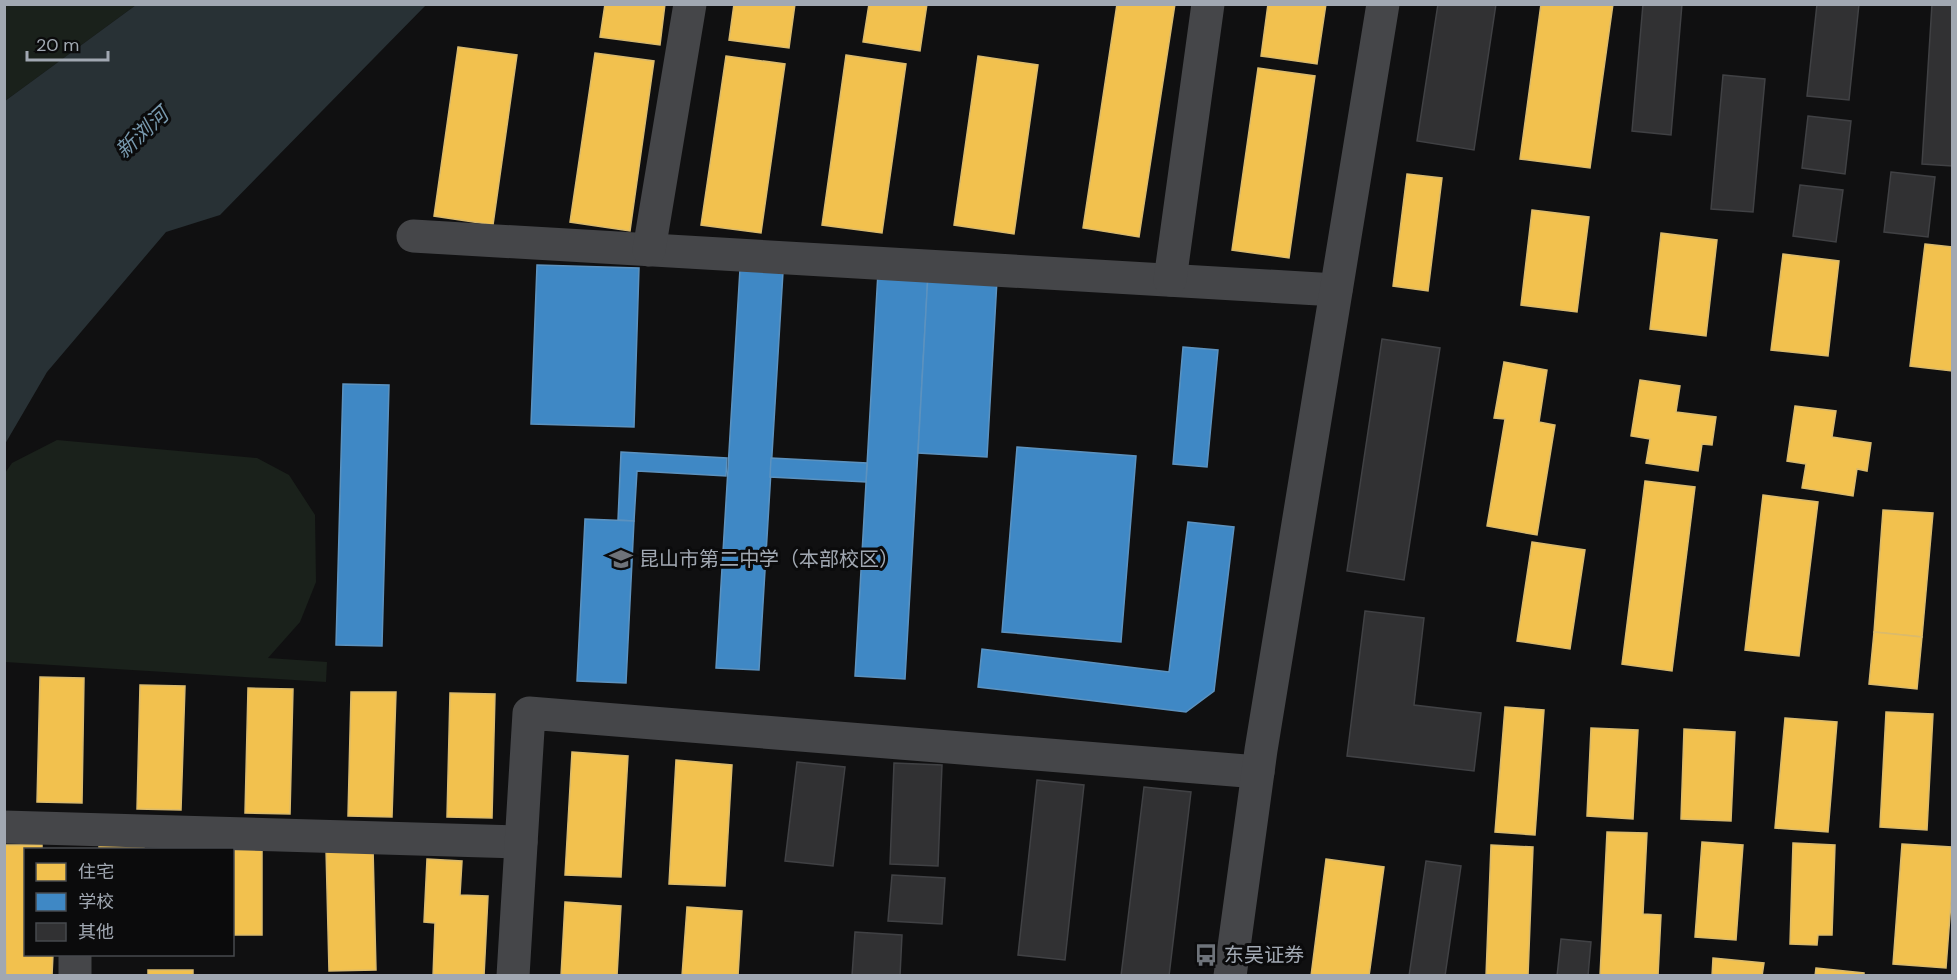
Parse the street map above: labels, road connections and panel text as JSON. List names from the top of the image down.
{
  "water": ["新浏河"],
  "places": {
    "school or university": ["昆山市第二中学（本部校区）"],
    "bus stop": ["东吴证券"]
  },
  "legend": ["住宅", "学校", "其他"],
  "scale_bar": "20 m"
}
